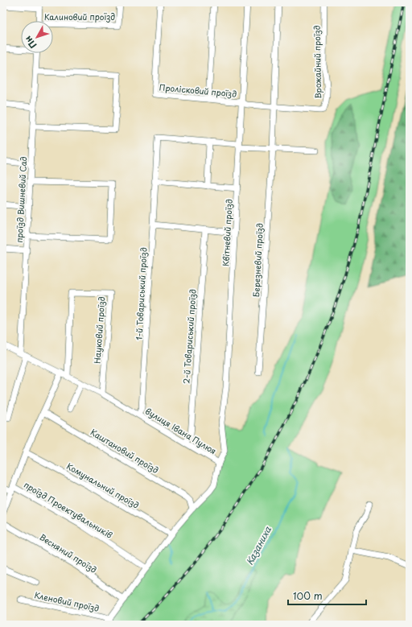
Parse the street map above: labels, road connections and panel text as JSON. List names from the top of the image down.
{
  "streets": {
    "street": [
      "Калиновий проїзд",
      "Врожайний проїзд",
      "Пролісковий проїзд",
      "проїзд Вишневий Сад",
      "Квітневий проїзд",
      "Березневий проїзд",
      "1-й Товариський проїзд",
      "Науковий проїзд",
      "2-й Товариський проїзд",
      "вулиця Івана Пулюя",
      "Каштановий проїзд",
      "Комунальний проїзд",
      "проїзд Проектувальників",
      "Весняний проїзд",
      "Кленовий проїзд"
    ]
  },
  "crossings": [
    ["Врожайний проїзд", "Пролісковий проїзд"],
    ["Врожайний проїзд", "Березневий проїзд"],
    ["Пролісковий проїзд", "Квітневий проїзд"],
    ["Пролісковий проїзд", "Березневий проїзд"],
    ["проїзд Вишневий Сад", "вулиця Івана Пулюя"],
    ["Квітневий проїзд", "вулиця Івана Пулюя"],
    ["1-й Товариський проїзд", "вулиця Івана Пулюя"],
    ["Науковий проїзд", "вулиця Івана Пулюя"],
    ["2-й Товариський проїзд", "вулиця Івана Пулюя"],
    ["вулиця Івана Пулюя", "Каштановий проїзд"],
    ["вулиця Івана Пулюя", "Комунальний проїзд"],
    ["вулиця Івана Пулюя", "проїзд Проектувальників"],
    ["вулиця Івана Пулюя", "Весняний проїзд"],
    ["вулиця Івана Пулюя", "Кленовий проїзд"]
  ],
  "water": ["Казаниха"],
  "scale_bar": "100 m",
  "north": "bottom left"
}
